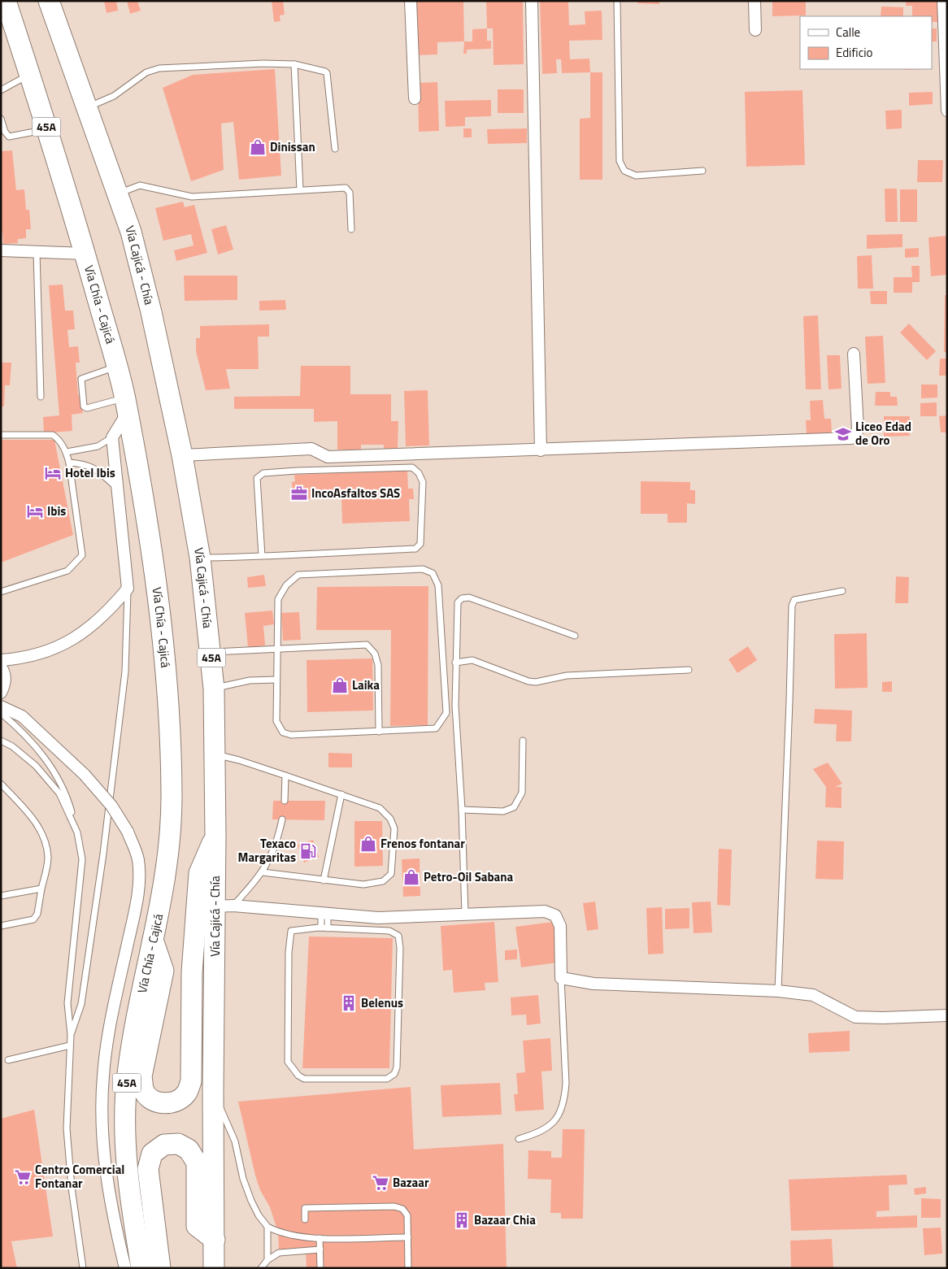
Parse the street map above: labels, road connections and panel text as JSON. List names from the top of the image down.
{
  "streets": {
    "highway": ["45A", "Vía Cajicá - Chía", "Vía Chía - Cajicá"]
  },
  "places": {
    "shop": [
      "Dinissan",
      "Laika",
      "Frenos fontanar",
      "Petro-Oil Sabana"
    ],
    "school or university": ["Liceo Edad de Oro"],
    "hotel": ["Hotel Ibis", "Ibis"],
    "office": ["IncoAsfaltos SAS"],
    "fuel station": ["Texaco Margaritas"],
    "building": ["Belenus", "Bazaar Chia"],
    "supermarket": ["Centro Comercial Fontanar", "Bazaar"]
  },
  "legend": ["Calle", "Edificio"]
}
